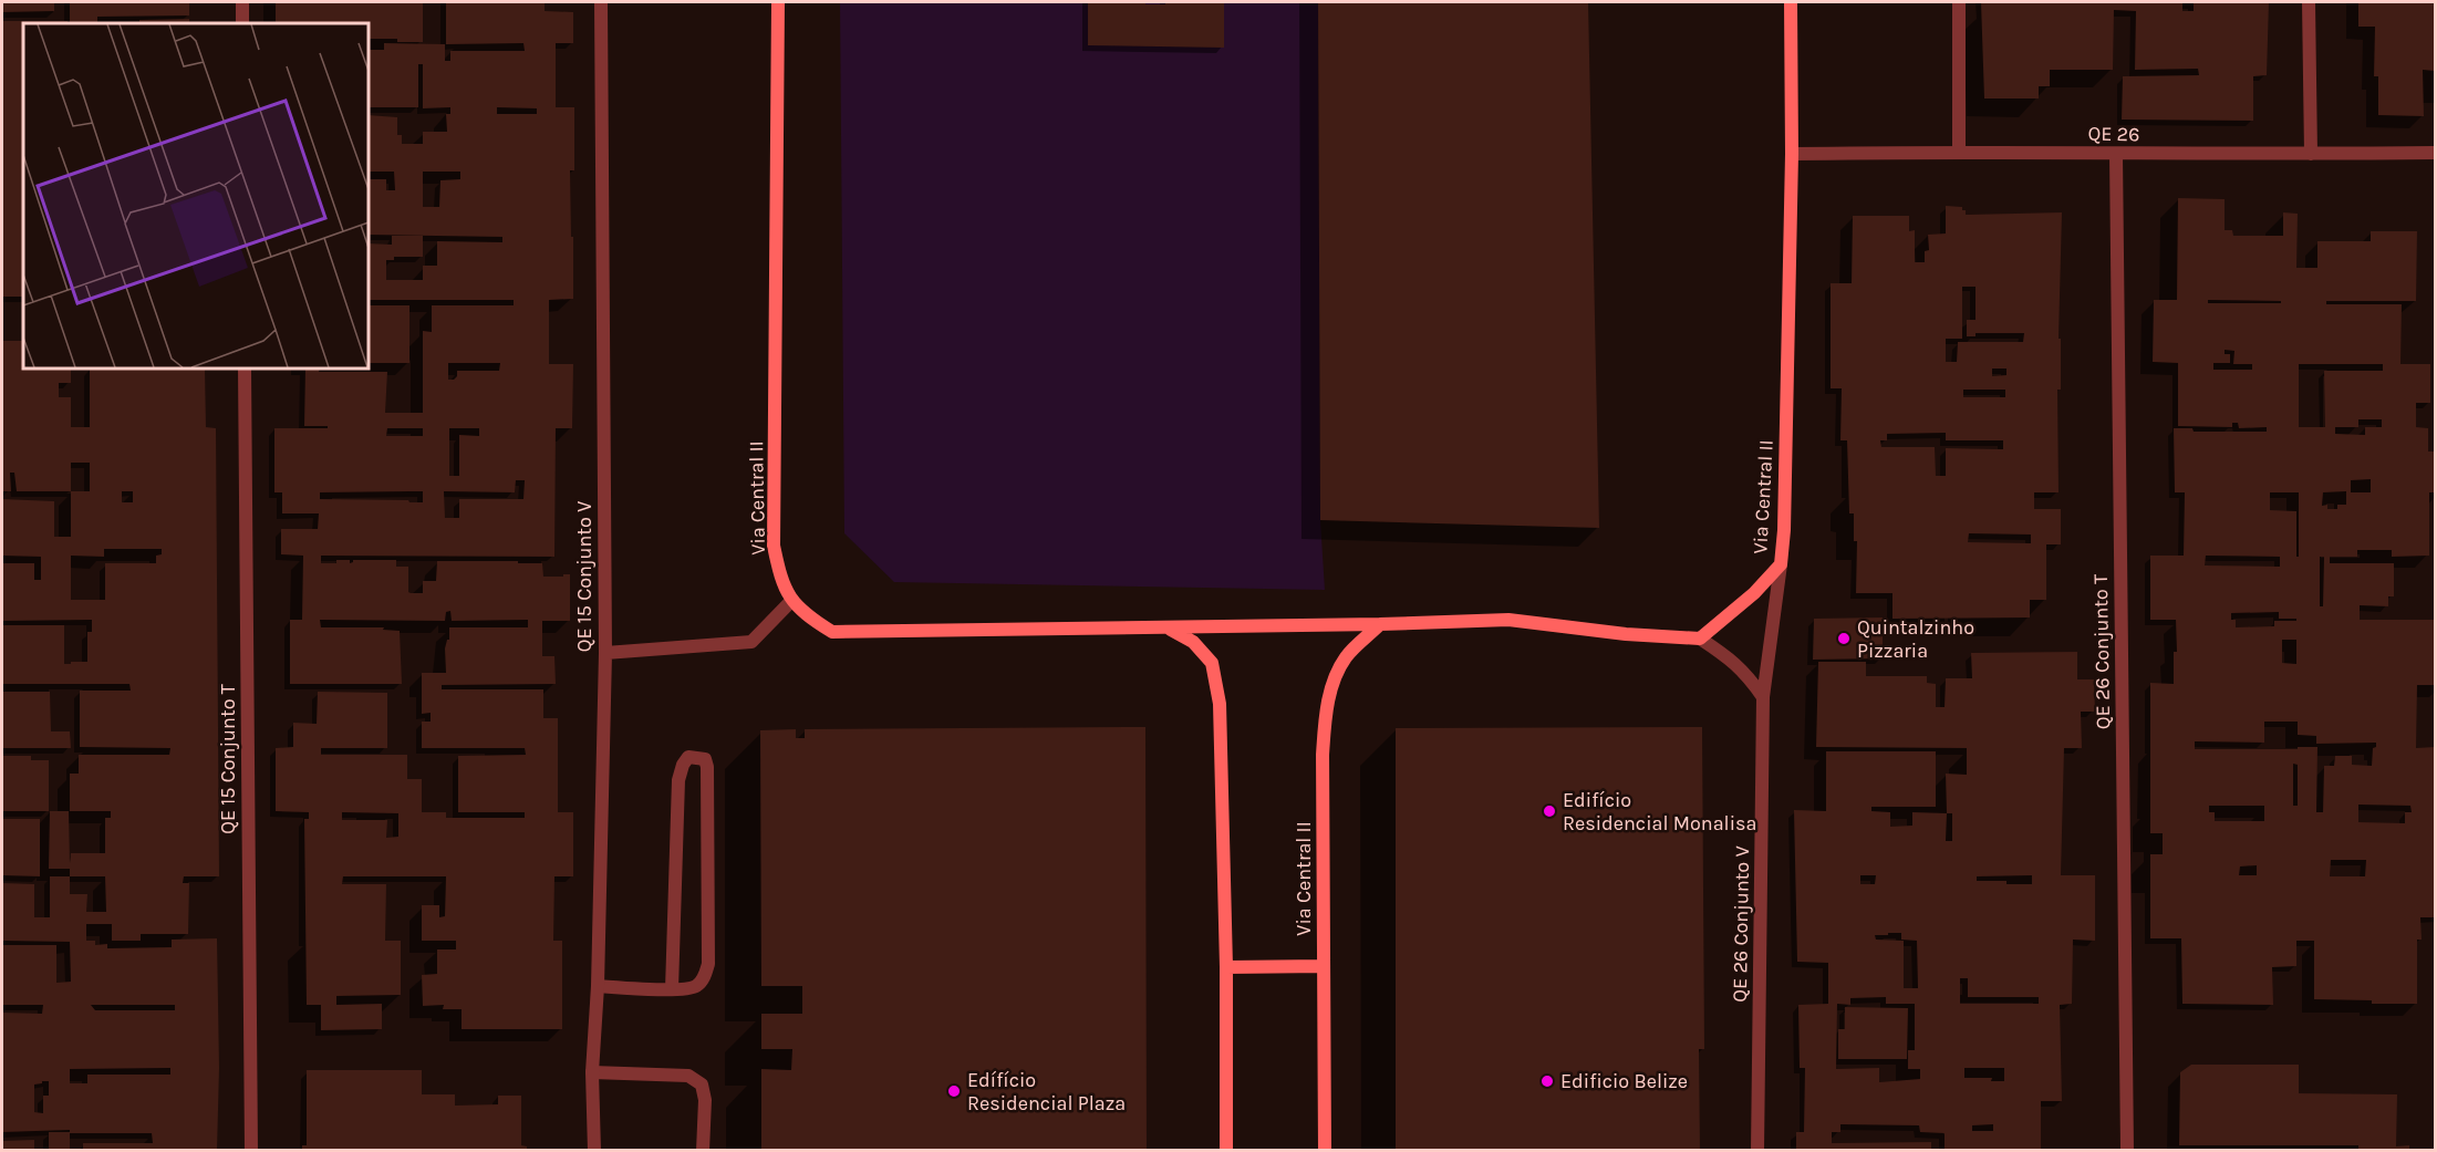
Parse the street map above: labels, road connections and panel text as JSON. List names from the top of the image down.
{
  "streets": {
    "street": [
      "QE 26",
      "Via Central II",
      "QE 15 Conjunto V",
      "QE 26 Conjunto T",
      "QE 15 Conjunto T",
      "QE 26 Conjunto V"
    ]
  },
  "crossings": [
    ["QE 26", "Via Central II"],
    ["QE 26", "QE 26 Conjunto T"],
    ["Via Central II", "QE 26 Conjunto V"]
  ],
  "places": [
    "Quintalzinho Pizzaria",
    "Edifício Residencial Monalisa",
    "Edificio Belize",
    "Edífício Residencial Plaza"
  ]
}
